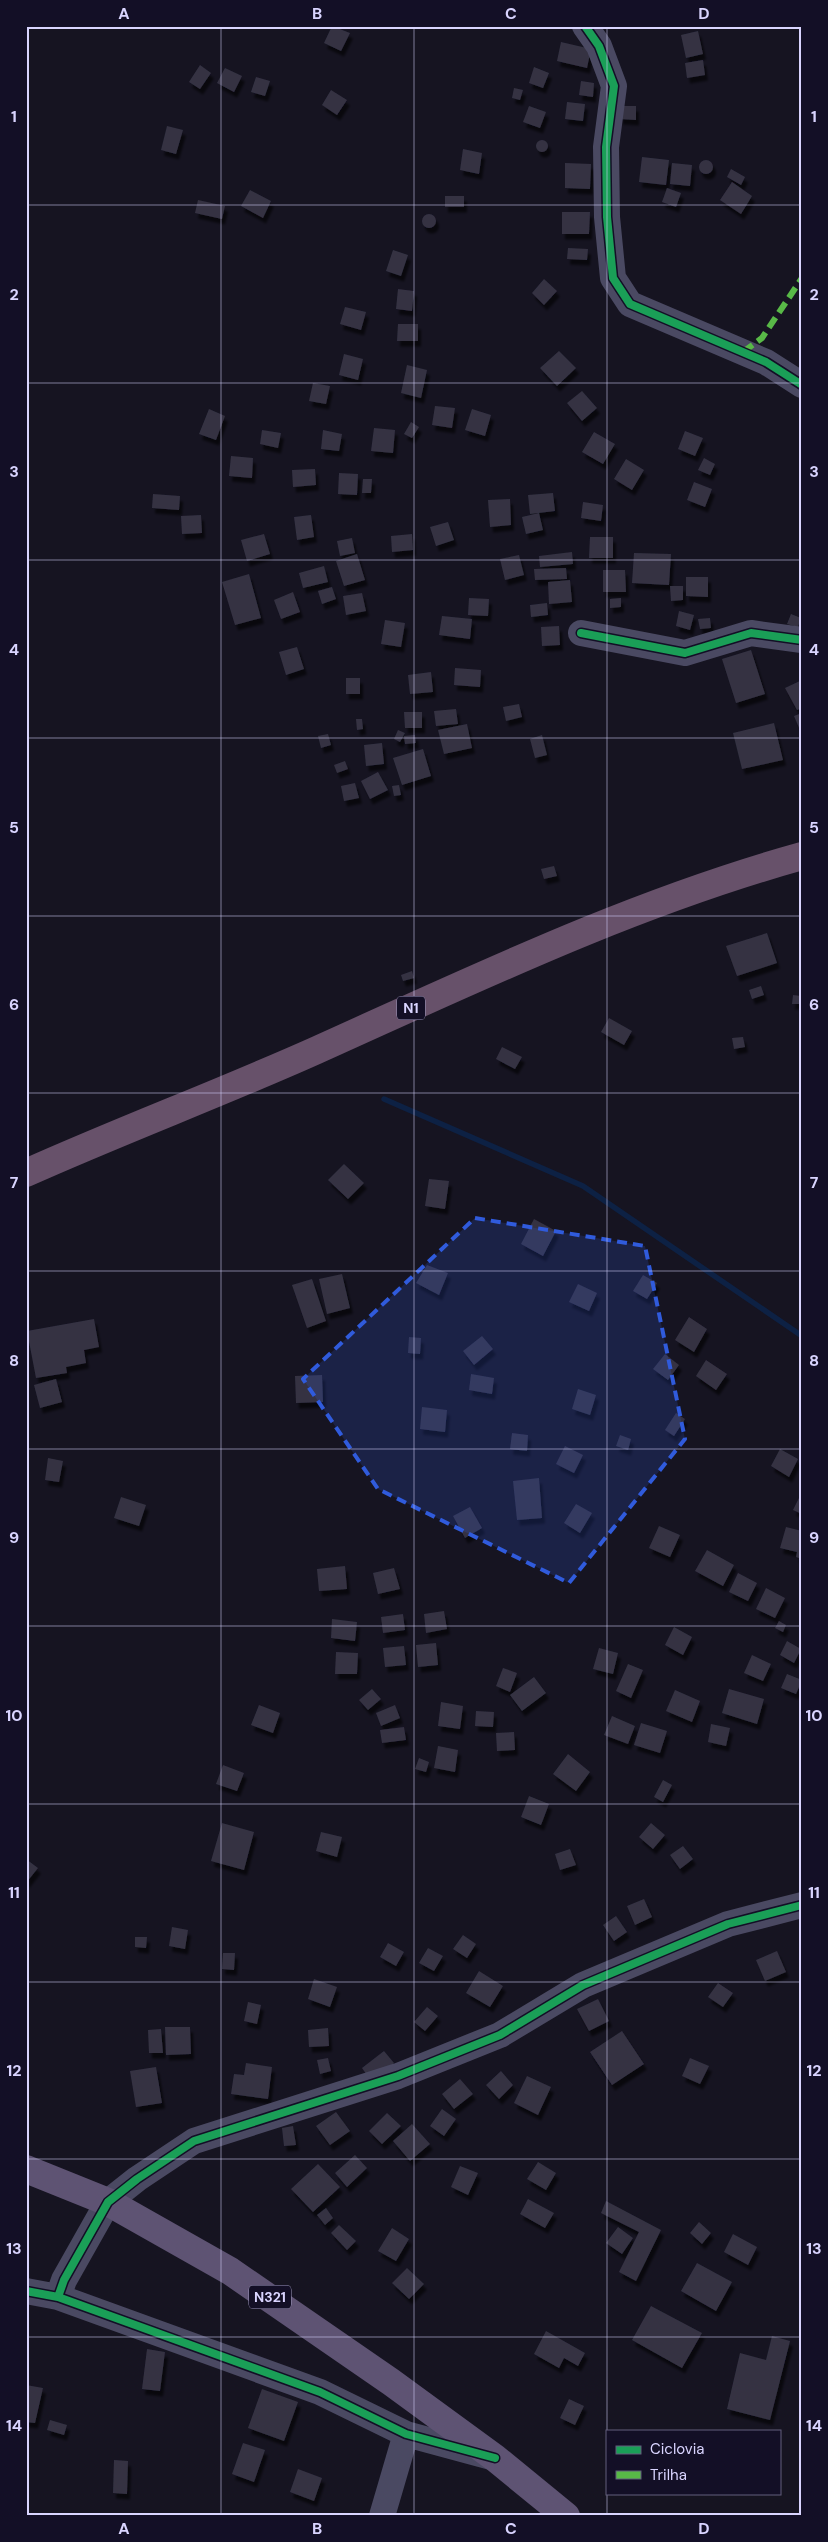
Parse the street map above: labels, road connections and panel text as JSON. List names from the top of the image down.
{
  "streets": {
    "highway": ["N1"],
    "main road": ["N321"]
  },
  "legend": ["Ciclovia", "Trilha"],
  "grid": {
    "columns": [
      "A",
      "B",
      "C",
      "D"
    ],
    "rows": [
      "1",
      "2",
      "3",
      "4",
      "5",
      "6",
      "7",
      "8",
      "9",
      "10",
      "11",
      "12",
      "13",
      "14"
    ]
  }
}
